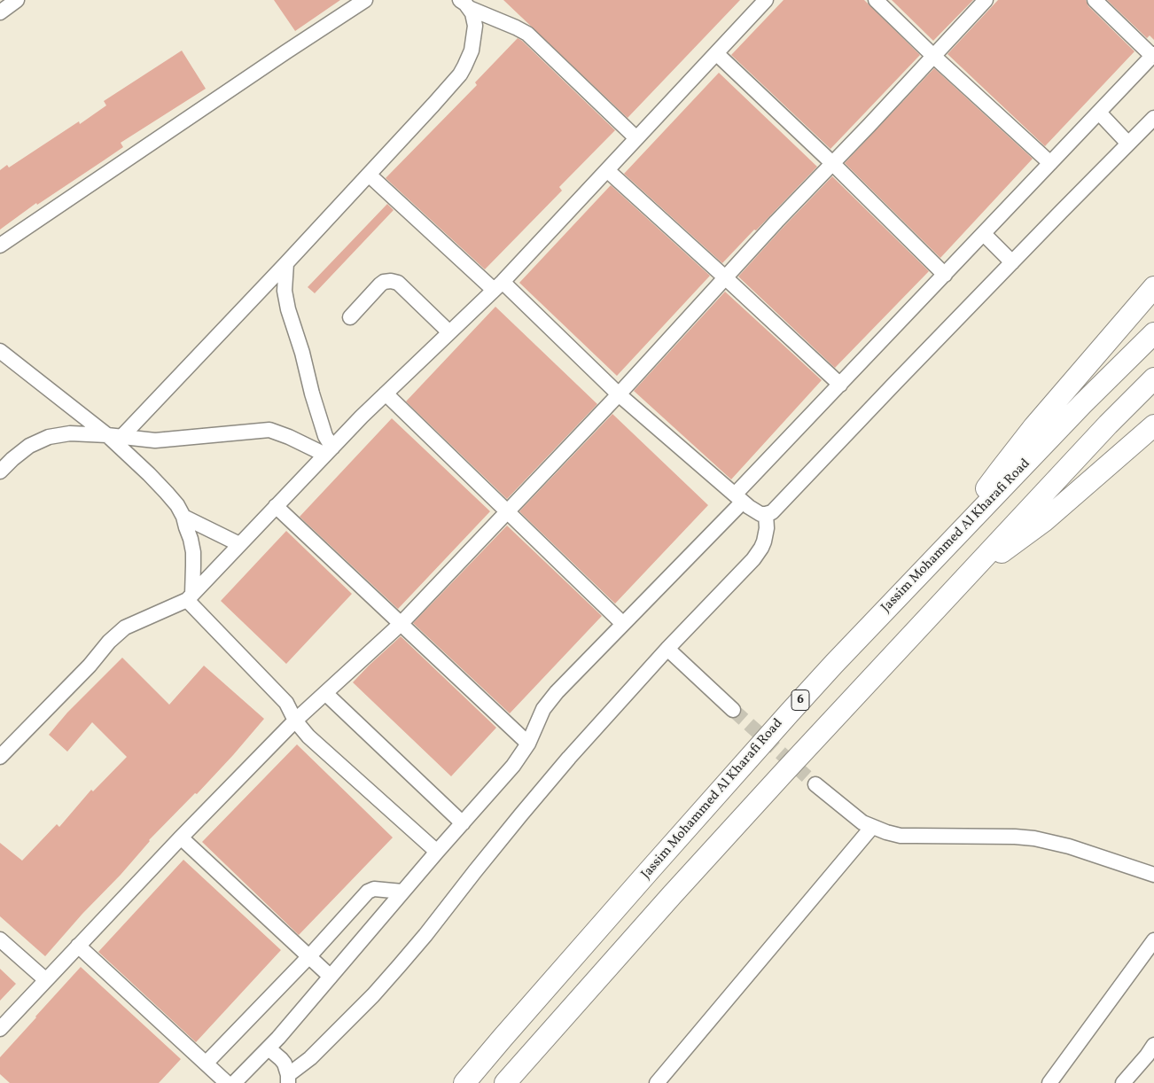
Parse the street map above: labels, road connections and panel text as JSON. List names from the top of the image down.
{
  "streets": {
    "highway": ["Jassim Mohammed Al Kharafi Road", "6"]
  }
}
